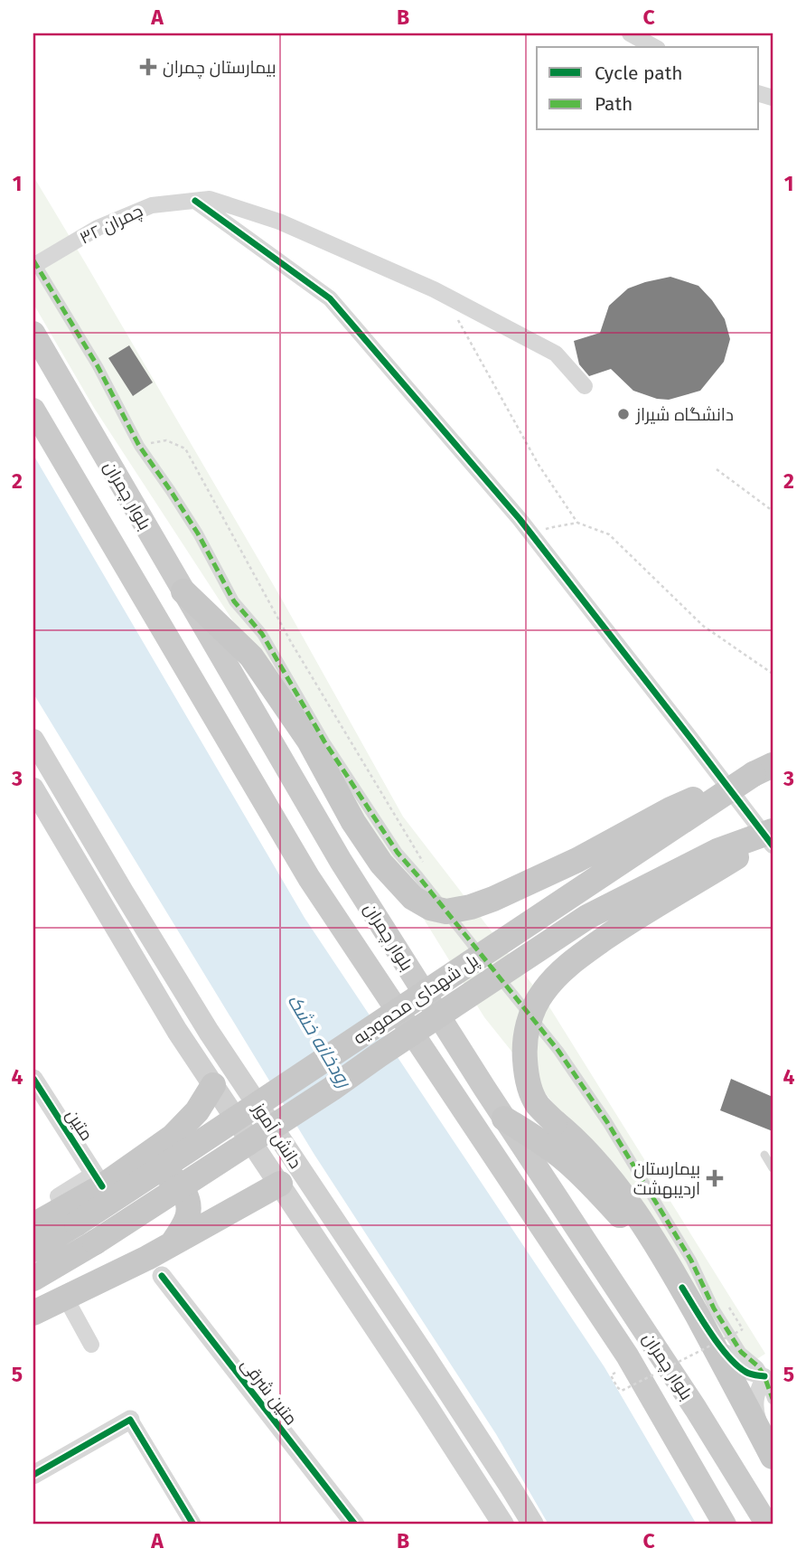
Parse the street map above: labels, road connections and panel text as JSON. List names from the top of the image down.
{
  "streets": {
    "highway": ["پل شهدای محمودیه"],
    "main road": ["بلوار چمران", "دانش آموز"],
    "street": ["۳۲ چمران", "متین", "متین شرقی"]
  },
  "water": ["رودخانه خشک"],
  "places": {
    "health": ["بیمارستان چمران", "بیمارستان اردیبهشت"],
    "other": ["دانشگاه شیراز"]
  },
  "legend": ["Cycle path", "Path"],
  "grid": {
    "columns": ["A", "B", "C"],
    "rows": [
      "1",
      "2",
      "3",
      "4",
      "5"
    ]
  }
}
